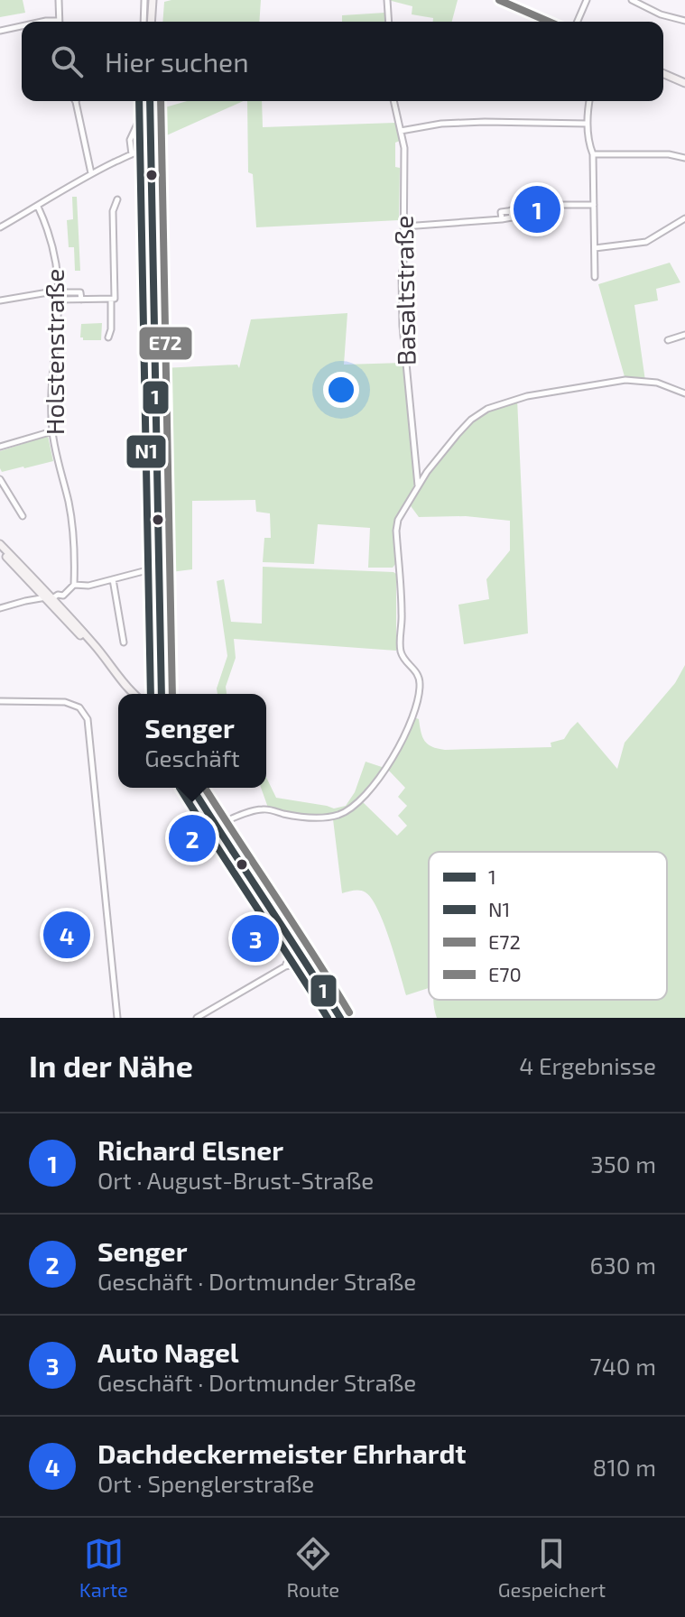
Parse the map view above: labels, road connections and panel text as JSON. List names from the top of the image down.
{
  "streets": {
    "street": ["Basaltstraße", "Holstenstraße"]
  },
  "lines": [
    "transit line E70",
    "transit line 1",
    "transit line N1",
    "transit line E72"
  ],
  "legend": [
    "1",
    "N1",
    "E72",
    "E70"
  ],
  "page": {
    "search": "Hier suchen",
    "pins": [
      "1",
      "2",
      "4",
      "3"
    ],
    "popup": ["Senger", "Geschäft"],
    "heading": ["In der Nähe", "4 Ergebnisse"],
    "list": [
      {
        "mark": "1",
        "name": "Richard Elsner",
        "note": "Ort · August-Brust-Straße",
        "value": "350 m"
      },
      {
        "mark": "2",
        "name": "Senger",
        "note": "Geschäft · Dortmunder Straße",
        "value": "630 m"
      },
      {
        "mark": "3",
        "name": "Auto Nagel",
        "note": "Geschäft · Dortmunder Straße",
        "value": "740 m"
      },
      {
        "mark": "4",
        "name": "Dachdeckermeister Ehrhardt",
        "note": "Ort · Spenglerstraße",
        "value": "810 m"
      }
    ],
    "nav": ["Karte", "Route", "Gespeichert"]
  }
}
